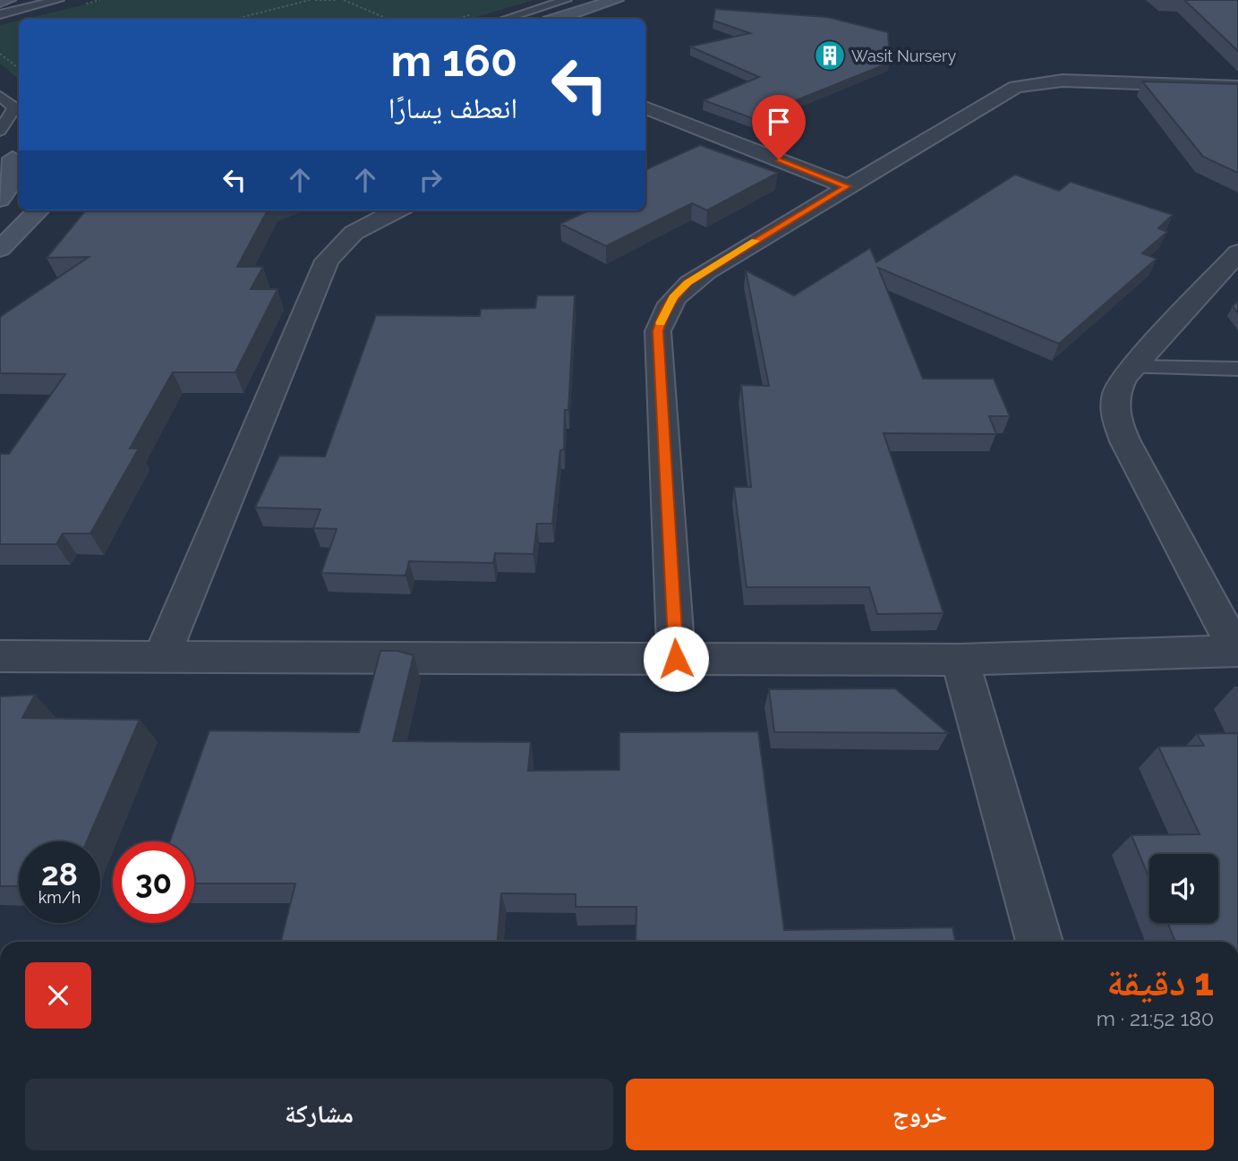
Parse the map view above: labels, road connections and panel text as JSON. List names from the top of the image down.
{
  "places": {
    "building": ["Wasit Nursery"]
  },
  "page": {
    "turn": ["160 m", "انعطف يسارًا"],
    "speed": "28 km/h",
    "limit": "30",
    "heading": ["1 دقيقة", "180 m · 21:52"],
    "buttons": ["خروج", "مشاركة"]
  }
}
